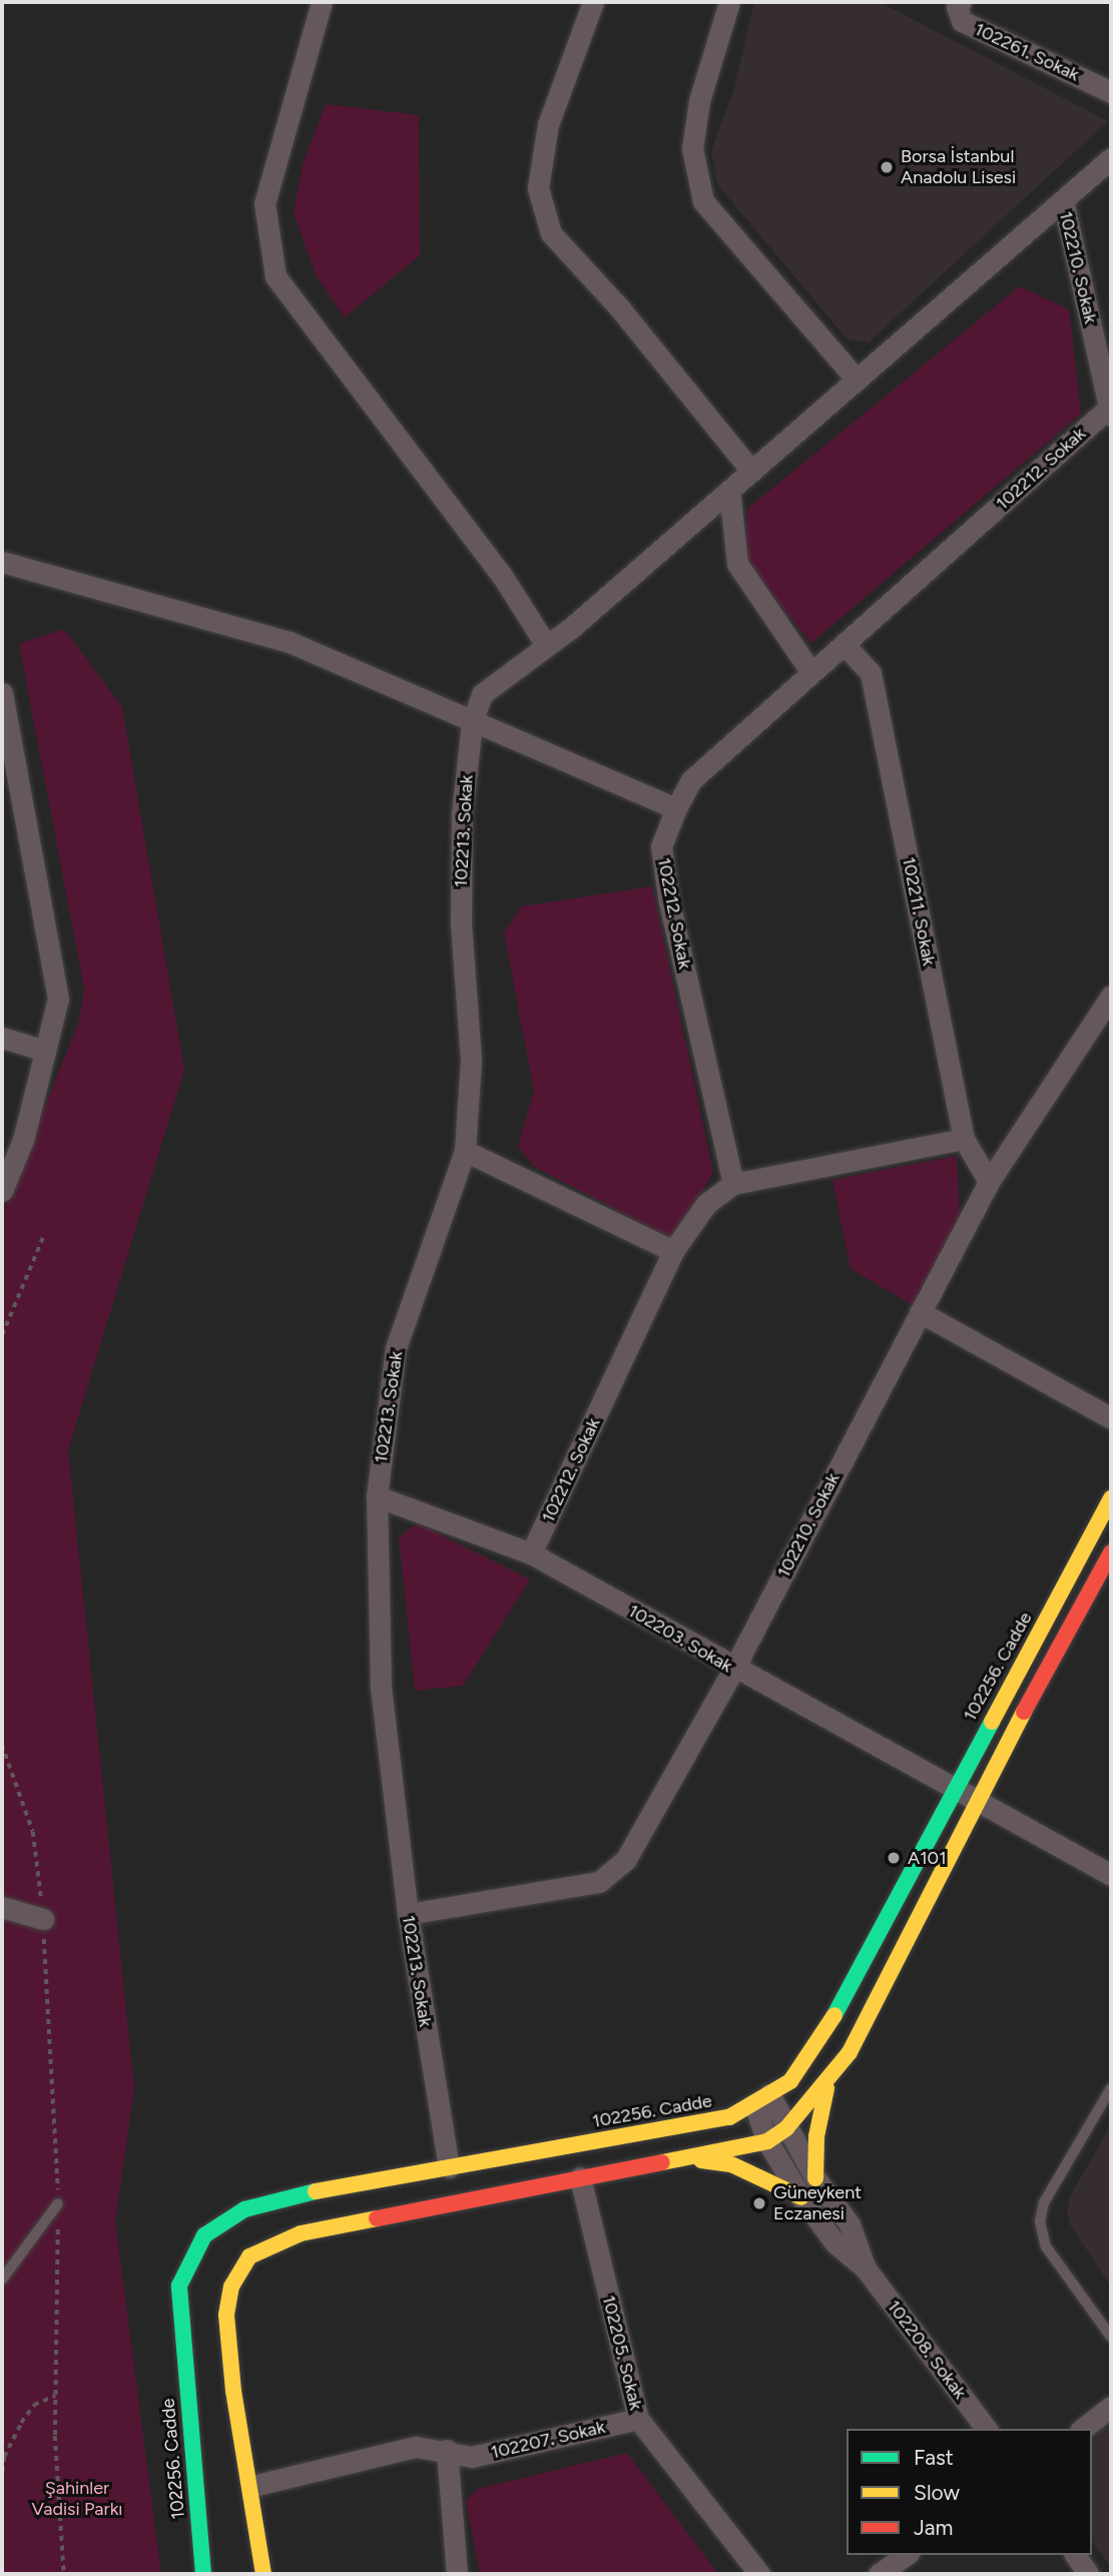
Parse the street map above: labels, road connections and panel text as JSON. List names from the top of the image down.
{
  "streets": {
    "street": [
      "102261. Sokak",
      "102210. Sokak",
      "102212. Sokak",
      "102213. Sokak",
      "102211. Sokak",
      "102203. Sokak",
      "102256. Cadde",
      "102208. Sokak",
      "102205. Sokak",
      "102207. Sokak"
    ]
  },
  "crossings": [
    ["102210. Sokak", "102212. Sokak"],
    ["102210. Sokak", "102213. Sokak"],
    ["102210. Sokak", "102211. Sokak"],
    ["102210. Sokak", "102203. Sokak"],
    ["102212. Sokak", "102211. Sokak"],
    ["102212. Sokak", "102203. Sokak"],
    ["102213. Sokak", "102203. Sokak"],
    ["102213. Sokak", "102256. Cadde"],
    ["102203. Sokak", "102256. Cadde"],
    ["102256. Cadde", "102208. Sokak"],
    ["102205. Sokak", "102207. Sokak"]
  ],
  "parks": ["Şahinler Vadisi Parkı"],
  "places": ["Borsa İstanbul Anadolu Lisesi", "A101", "Güneykent Eczanesi"],
  "legend": ["Fast", "Slow", "Jam"]
}
